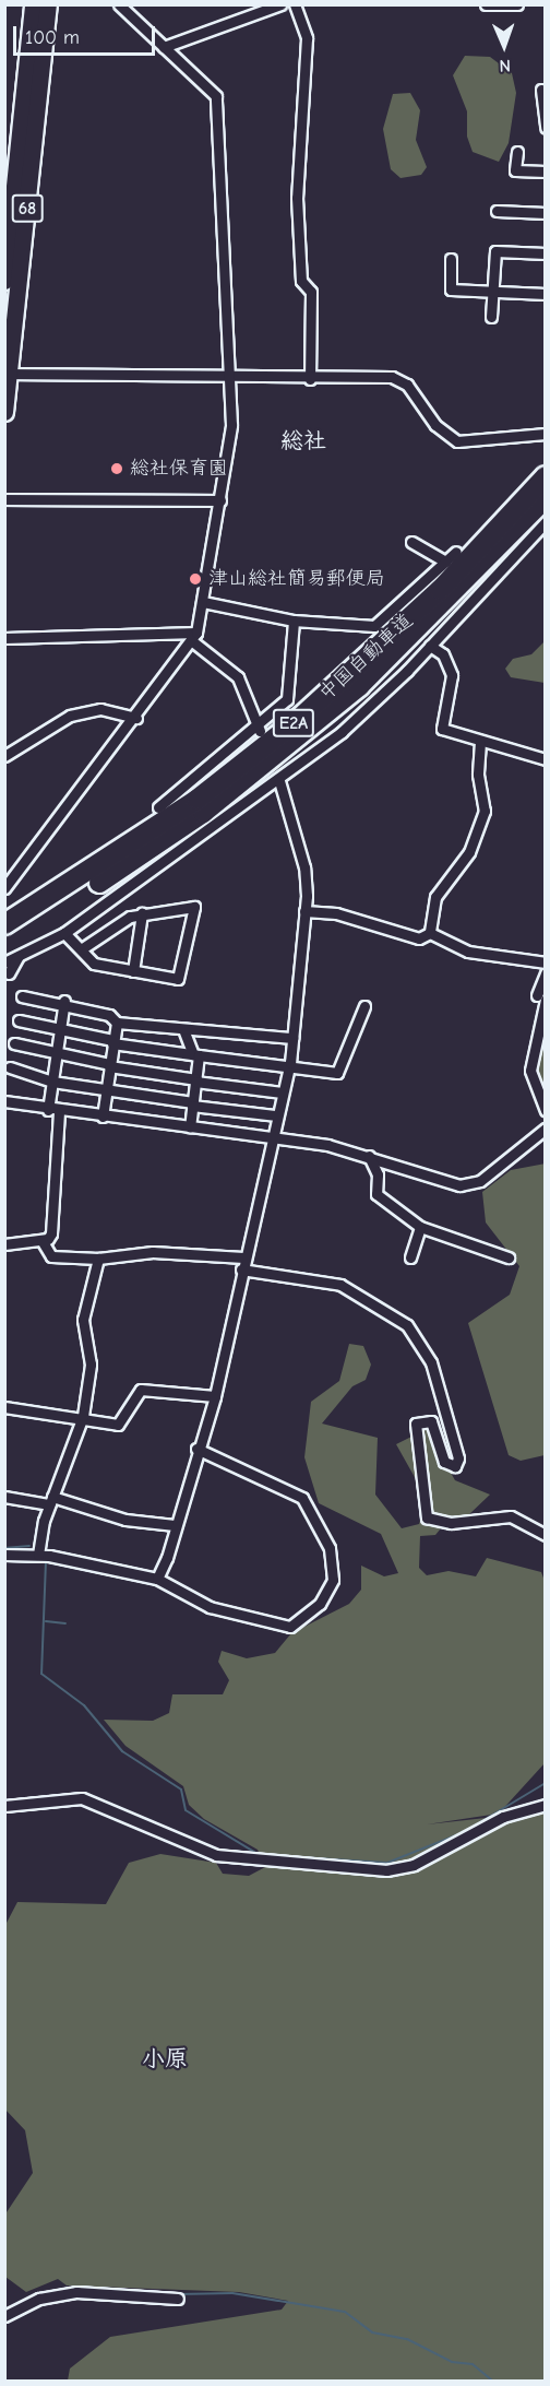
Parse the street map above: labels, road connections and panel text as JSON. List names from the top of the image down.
{
  "streets": {
    "highway": ["中国自動車道", "E2A"],
    "main road": ["68"]
  },
  "districts": ["総社", "小原"],
  "places": ["総社保育園", "津山総社簡易郵便局"],
  "scale_bar": "100 m",
  "north": "bottom"
}
